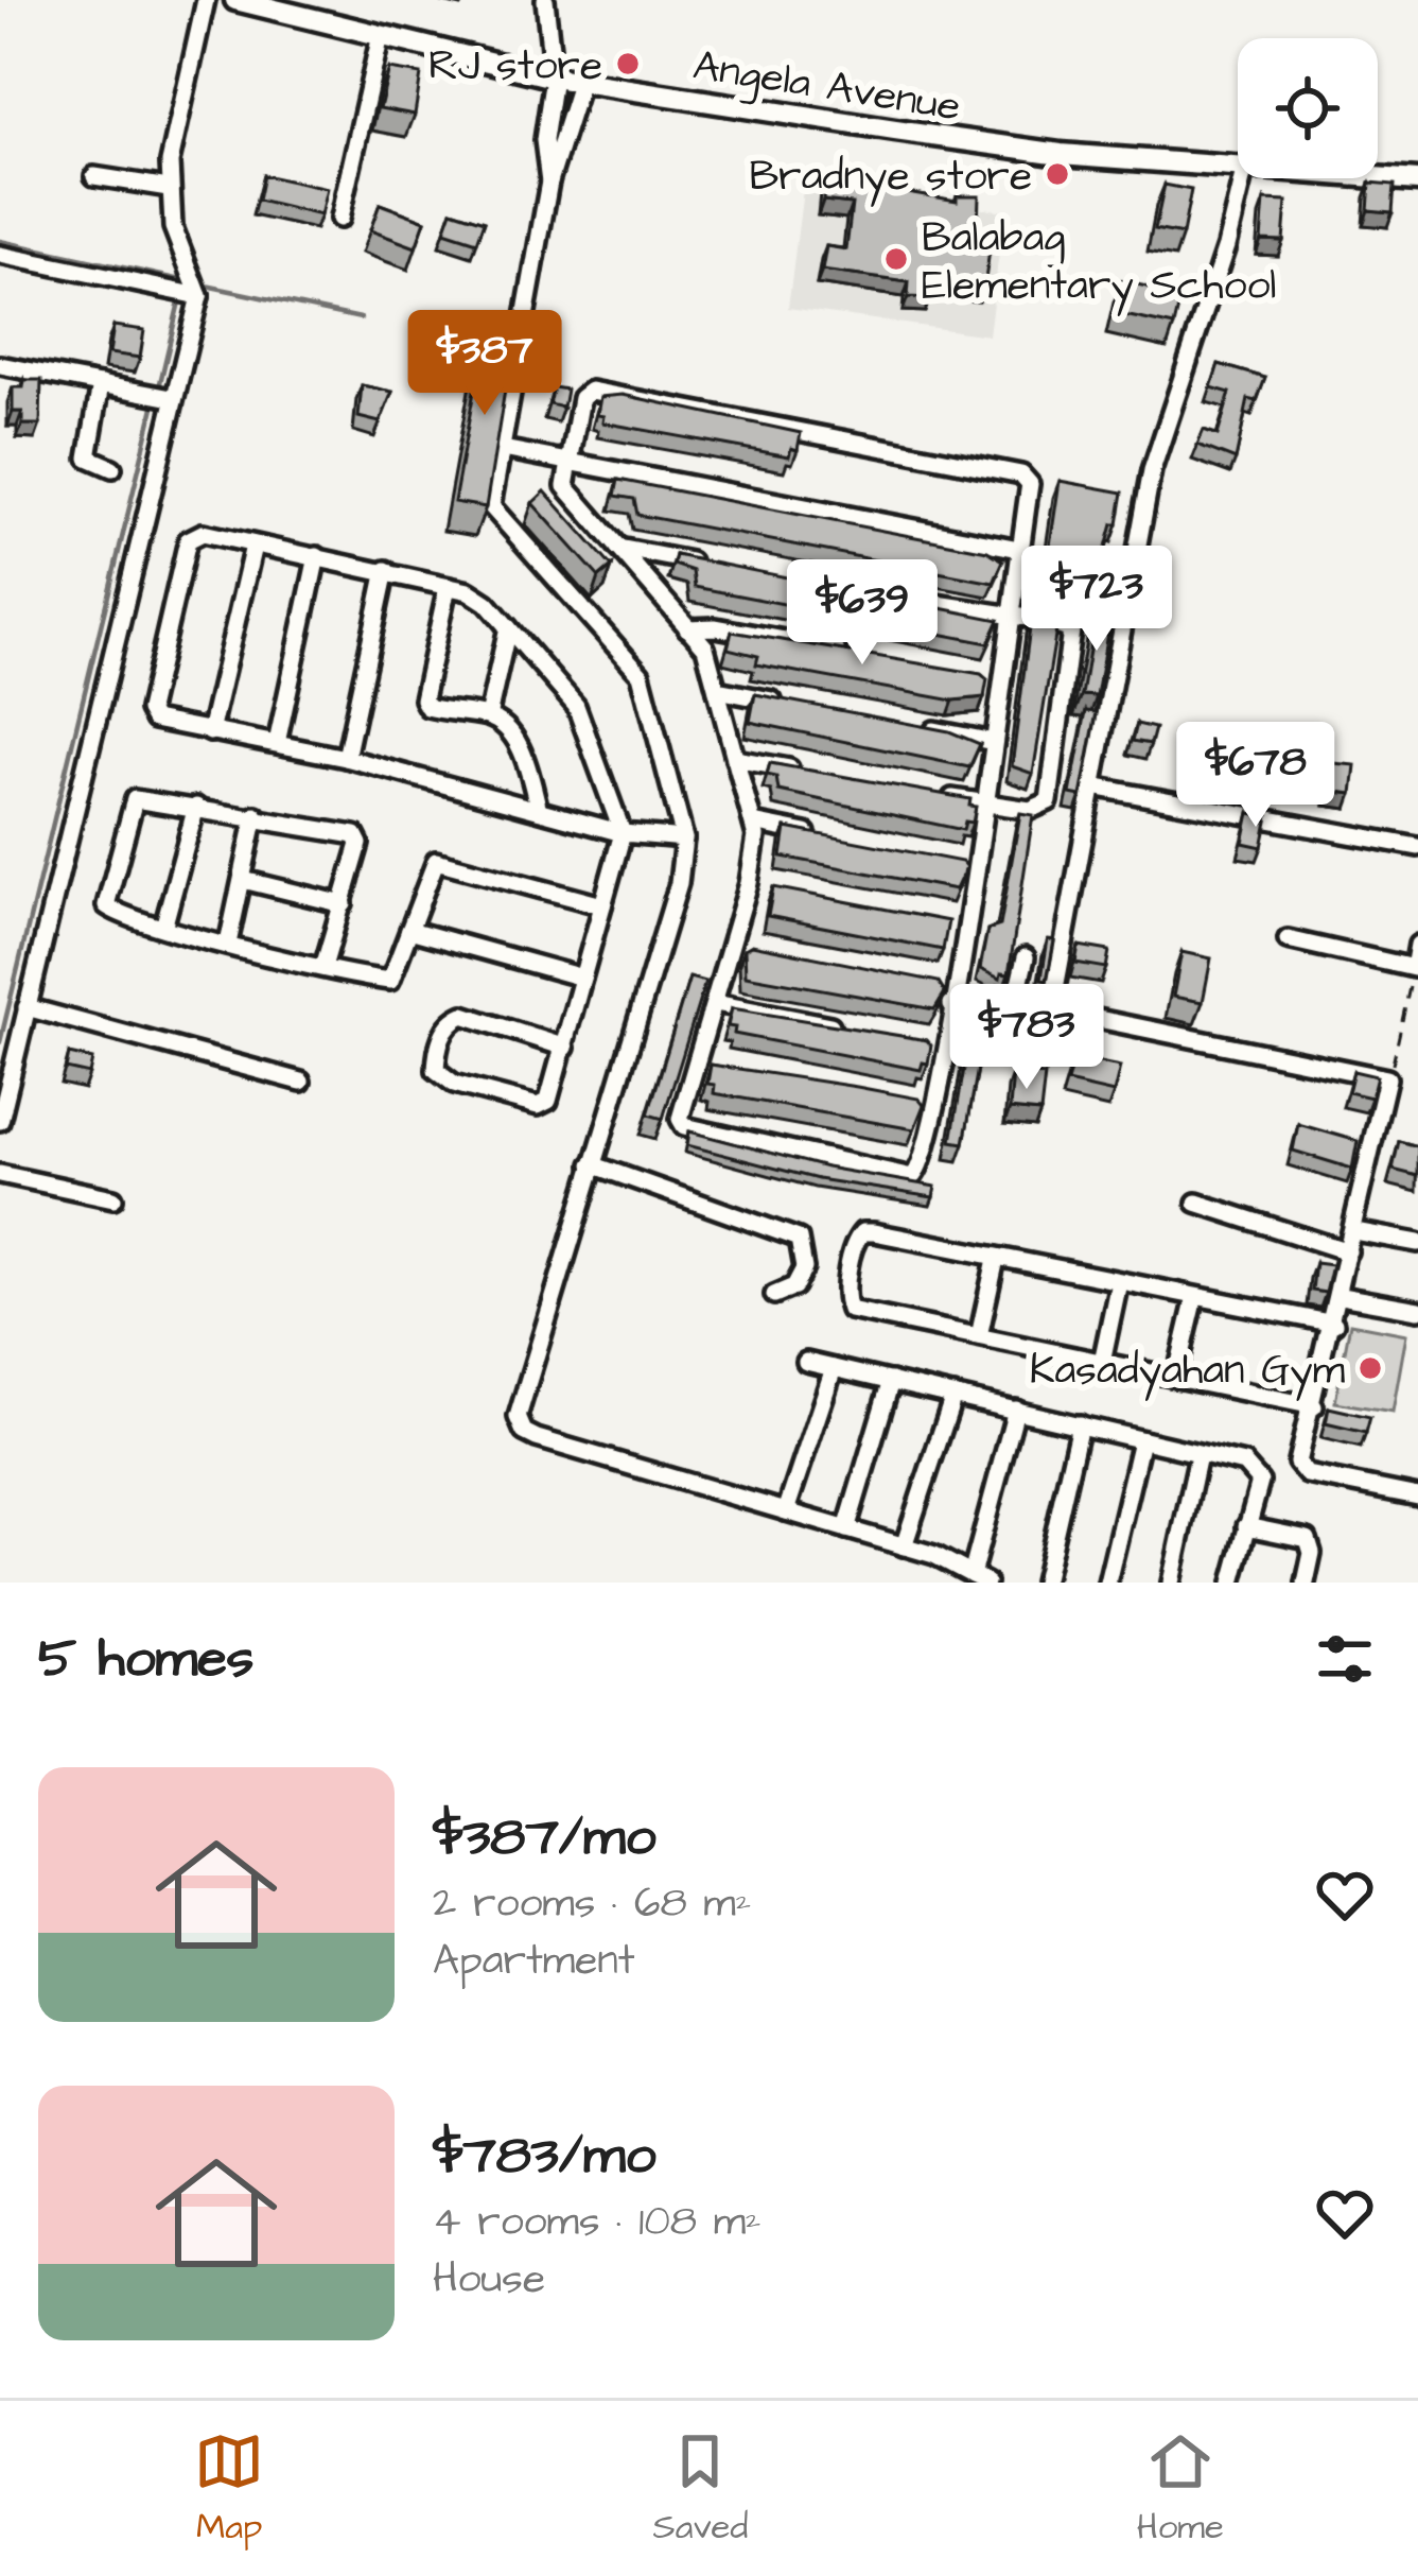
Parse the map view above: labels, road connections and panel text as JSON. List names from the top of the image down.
{
  "streets": {
    "main road": ["Angela Avenue"]
  },
  "places": [
    "RJ store",
    "Bradnye store",
    "Balabag Elementary School",
    "Kasadyahan Gym"
  ],
  "page": {
    "price": [
      "$387",
      "$723",
      "$639",
      "$678",
      "$783"
    ],
    "heading": "5 homes",
    "list": [
      {
        "name": "$387/mo",
        "note": "2 rooms · 68 m² · Apartment"
      },
      {
        "name": "$783/mo",
        "note": "4 rooms · 108 m² · House"
      }
    ],
    "tabs": ["Map", "Saved", "Home"]
  }
}
